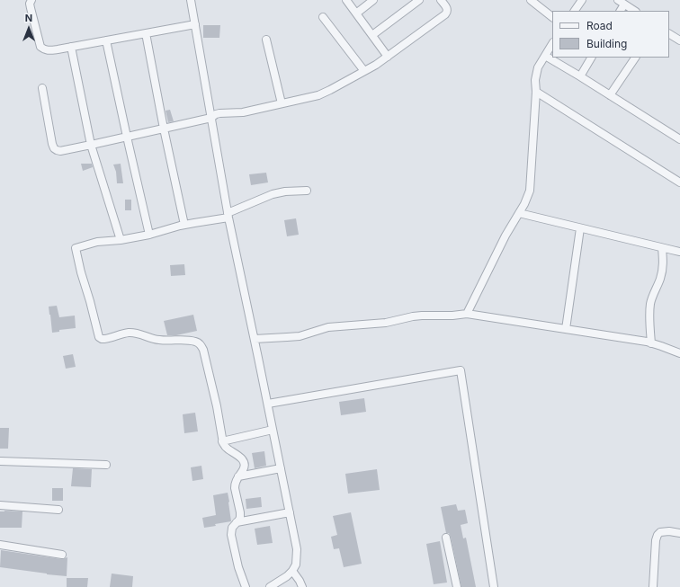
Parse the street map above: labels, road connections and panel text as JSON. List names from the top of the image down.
{
  "legend": ["Road", "Building"],
  "north": "top"
}
